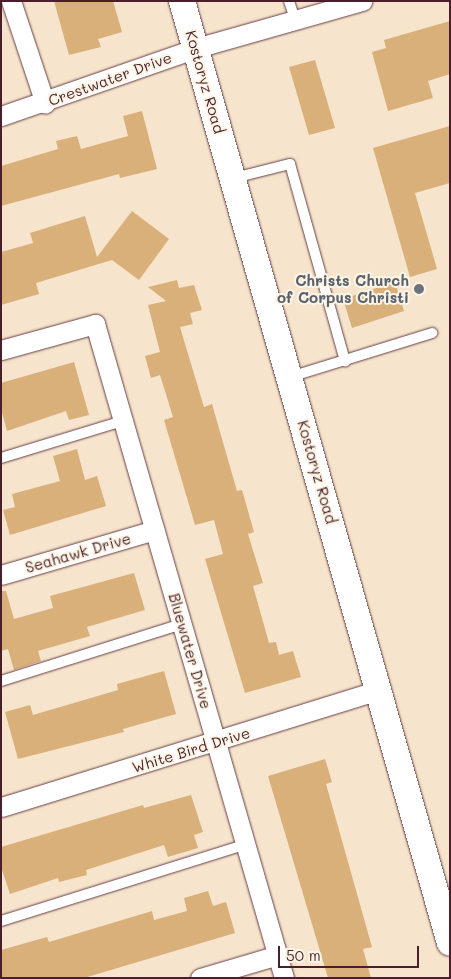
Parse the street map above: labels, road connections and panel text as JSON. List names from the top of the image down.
{
  "streets": {
    "main road": ["Kostoryz Road"],
    "street": [
      "Crestwater Drive",
      "Seahawk Drive",
      "Bluewater Drive",
      "White Bird Drive"
    ]
  },
  "crossings": [
    ["Crestwater Drive", "Kostoryz Road"],
    ["Kostoryz Road", "White Bird Drive"],
    ["Seahawk Drive", "Bluewater Drive"],
    ["Bluewater Drive", "White Bird Drive"]
  ],
  "places": ["Christs Church of Corpus Christi"],
  "scale_bar": "50 m"
}
